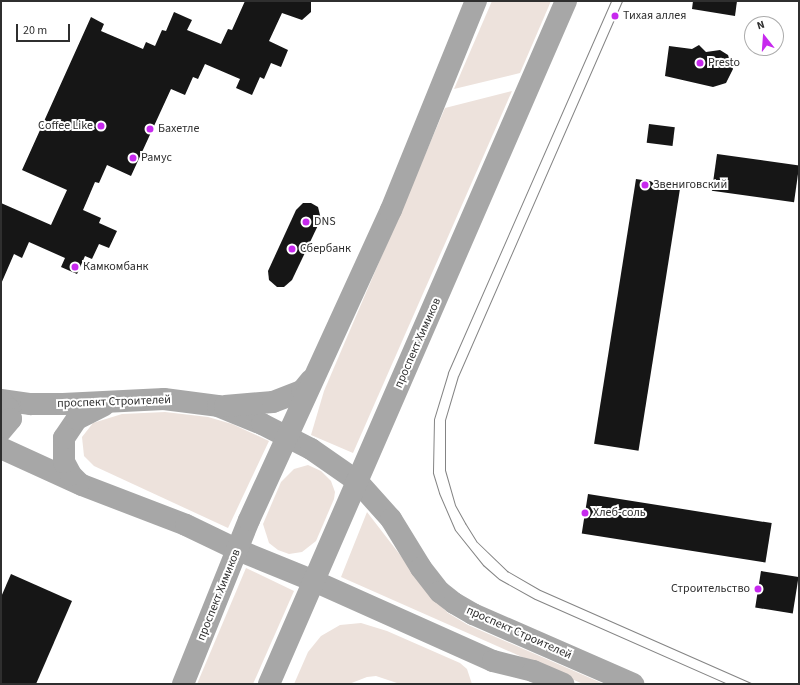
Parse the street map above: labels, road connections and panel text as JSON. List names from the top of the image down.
{
  "streets": {
    "main road": ["проспект Химиков", "проспект Строителей"]
  },
  "crossings": [
    ["проспект Химиков", "проспект Строителей"]
  ],
  "places": [
    "Тихая аллея",
    "Presto",
    "Coffee Like",
    "Бахетле",
    "Рамус",
    "Звениговский",
    "DNS",
    "Сбербанк",
    "Камкомбанк",
    "Хлеб-соль",
    "Строительство"
  ],
  "scale_bar": "20 m",
  "north": "top"
}
